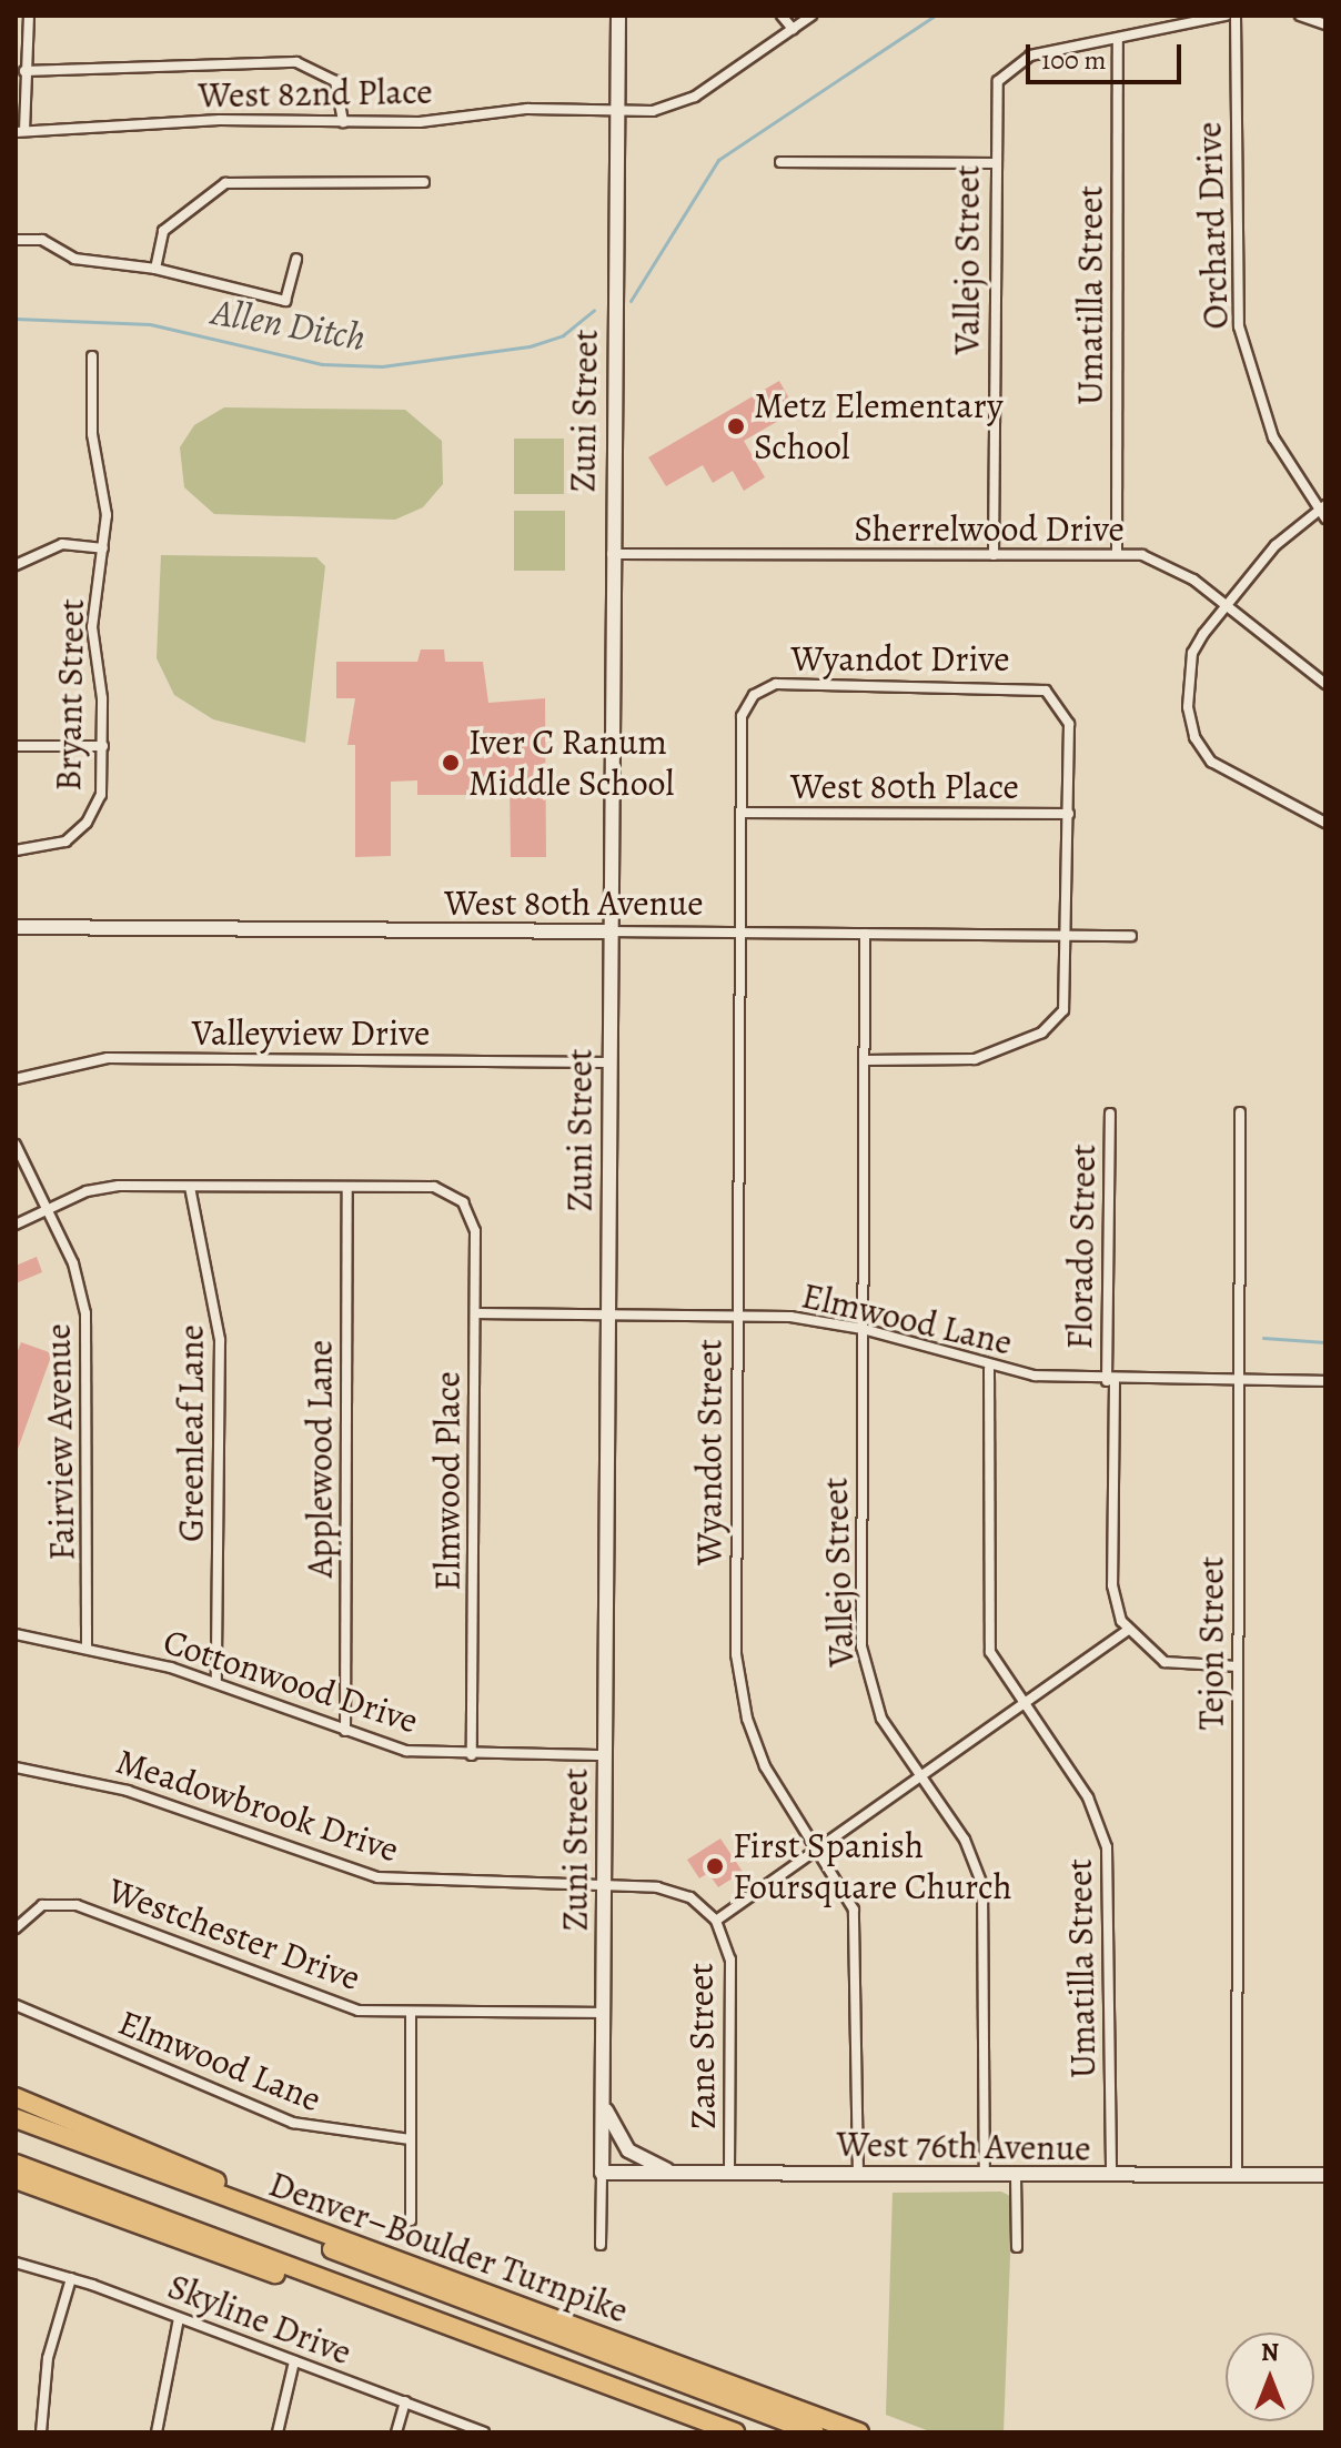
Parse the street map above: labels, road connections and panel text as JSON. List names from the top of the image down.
{
  "streets": {
    "highway": ["Denver–Boulder Turnpike"],
    "street": [
      "West 82nd Place",
      "Orchard Drive",
      "Vallejo Street",
      "Umatilla Street",
      "Zuni Street",
      "Sherrelwood Drive",
      "Wyandot Drive",
      "Bryant Street",
      "West 80th Place",
      "West 80th Avenue",
      "Valleyview Drive",
      "Florado Street",
      "Elmwood Lane",
      "Greenleaf Lane",
      "Fairview Avenue",
      "Wyandot Street",
      "Applewood Lane",
      "Elmwood Place",
      "Tejon Street",
      "Cottonwood Drive",
      "Meadowbrook Drive",
      "Westchester Drive",
      "Zane Street",
      "West 76th Avenue",
      "Skyline Drive"
    ]
  },
  "crossings": [
    ["West 82nd Place", "Zuni Street"],
    ["Vallejo Street", "Umatilla Street"],
    ["Vallejo Street", "Sherrelwood Drive"],
    ["Vallejo Street", "West 80th Avenue"],
    ["Vallejo Street", "Elmwood Lane"],
    ["Vallejo Street", "West 76th Avenue"],
    ["Umatilla Street", "Sherrelwood Drive"],
    ["Umatilla Street", "Elmwood Lane"],
    ["Umatilla Street", "West 76th Avenue"],
    ["Zuni Street", "Sherrelwood Drive"],
    ["Zuni Street", "West 80th Avenue"],
    ["Zuni Street", "Valleyview Drive"],
    ["Zuni Street", "Elmwood Lane"],
    ["Zuni Street", "Cottonwood Drive"],
    ["Zuni Street", "Meadowbrook Drive"],
    ["Zuni Street", "Westchester Drive"],
    ["Zuni Street", "West 76th Avenue"],
    ["Wyandot Drive", "West 80th Place"],
    ["Wyandot Drive", "Wyandot Street"],
    ["West 80th Place", "Wyandot Street"],
    ["West 80th Avenue", "Wyandot Street"],
    ["Florado Street", "Elmwood Lane"],
    ["Elmwood Lane", "Wyandot Street"],
    ["Elmwood Lane", "Elmwood Place"],
    ["Elmwood Lane", "Tejon Street"],
    ["Greenleaf Lane", "Cottonwood Drive"],
    ["Fairview Avenue", "Cottonwood Drive"],
    ["Wyandot Street", "West 76th Avenue"],
    ["Applewood Lane", "Elmwood Place"],
    ["Applewood Lane", "Cottonwood Drive"],
    ["Elmwood Place", "Cottonwood Drive"],
    ["Tejon Street", "West 76th Avenue"],
    ["Meadowbrook Drive", "Zane Street"],
    ["Zane Street", "West 76th Avenue"]
  ],
  "water": ["Allen Ditch"],
  "places": ["Metz Elementary School", "Iver C Ranum Middle School", "First Spanish Foursquare Church"],
  "scale_bar": "100 m",
  "north": "top"
}
